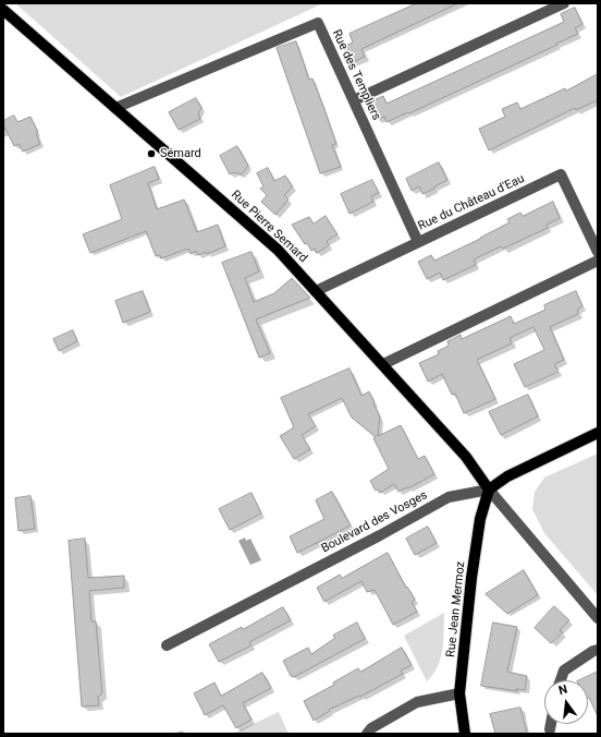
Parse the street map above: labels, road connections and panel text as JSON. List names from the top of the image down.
{
  "streets": {
    "main road": ["Rue Pierre Semard", "Boulevard des Vosges", "Rue Jean Mermoz"],
    "street": ["Rue des Templiers", "Rue du Château d'Eau"]
  },
  "crossings": [
    ["Rue des Templiers", "Rue du Château d'Eau"],
    ["Rue des Templiers", "Rue Pierre Semard"],
    ["Rue du Château d'Eau", "Rue Pierre Semard"],
    ["Rue Pierre Semard", "Boulevard des Vosges"],
    ["Rue Pierre Semard", "Rue Jean Mermoz"],
    ["Boulevard des Vosges", "Rue Jean Mermoz"]
  ],
  "places": ["Sémard"],
  "north": "top"
}
